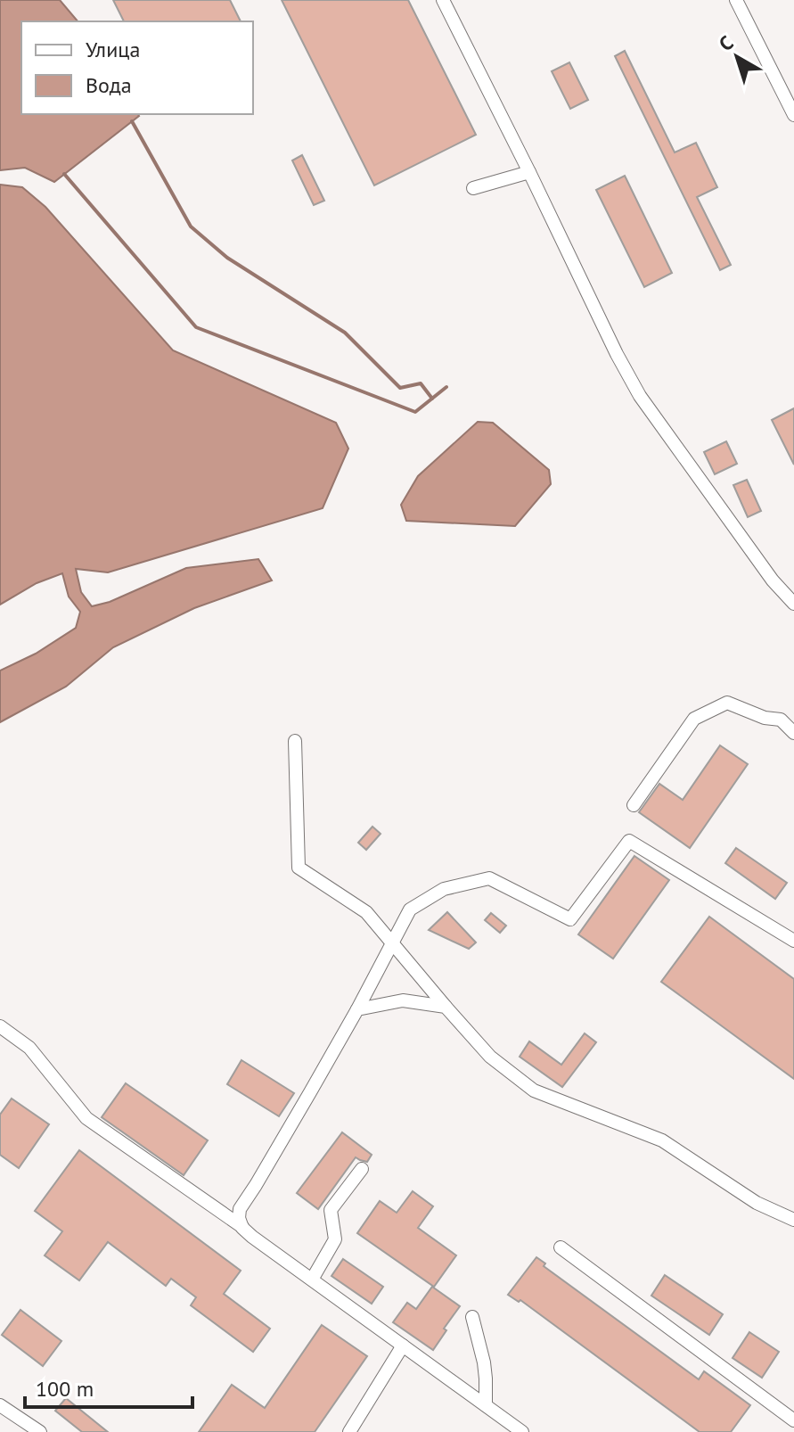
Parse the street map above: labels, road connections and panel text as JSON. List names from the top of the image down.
{
  "legend": ["Улица", "Вода"],
  "scale_bar": "100 m",
  "north": "top left"
}
